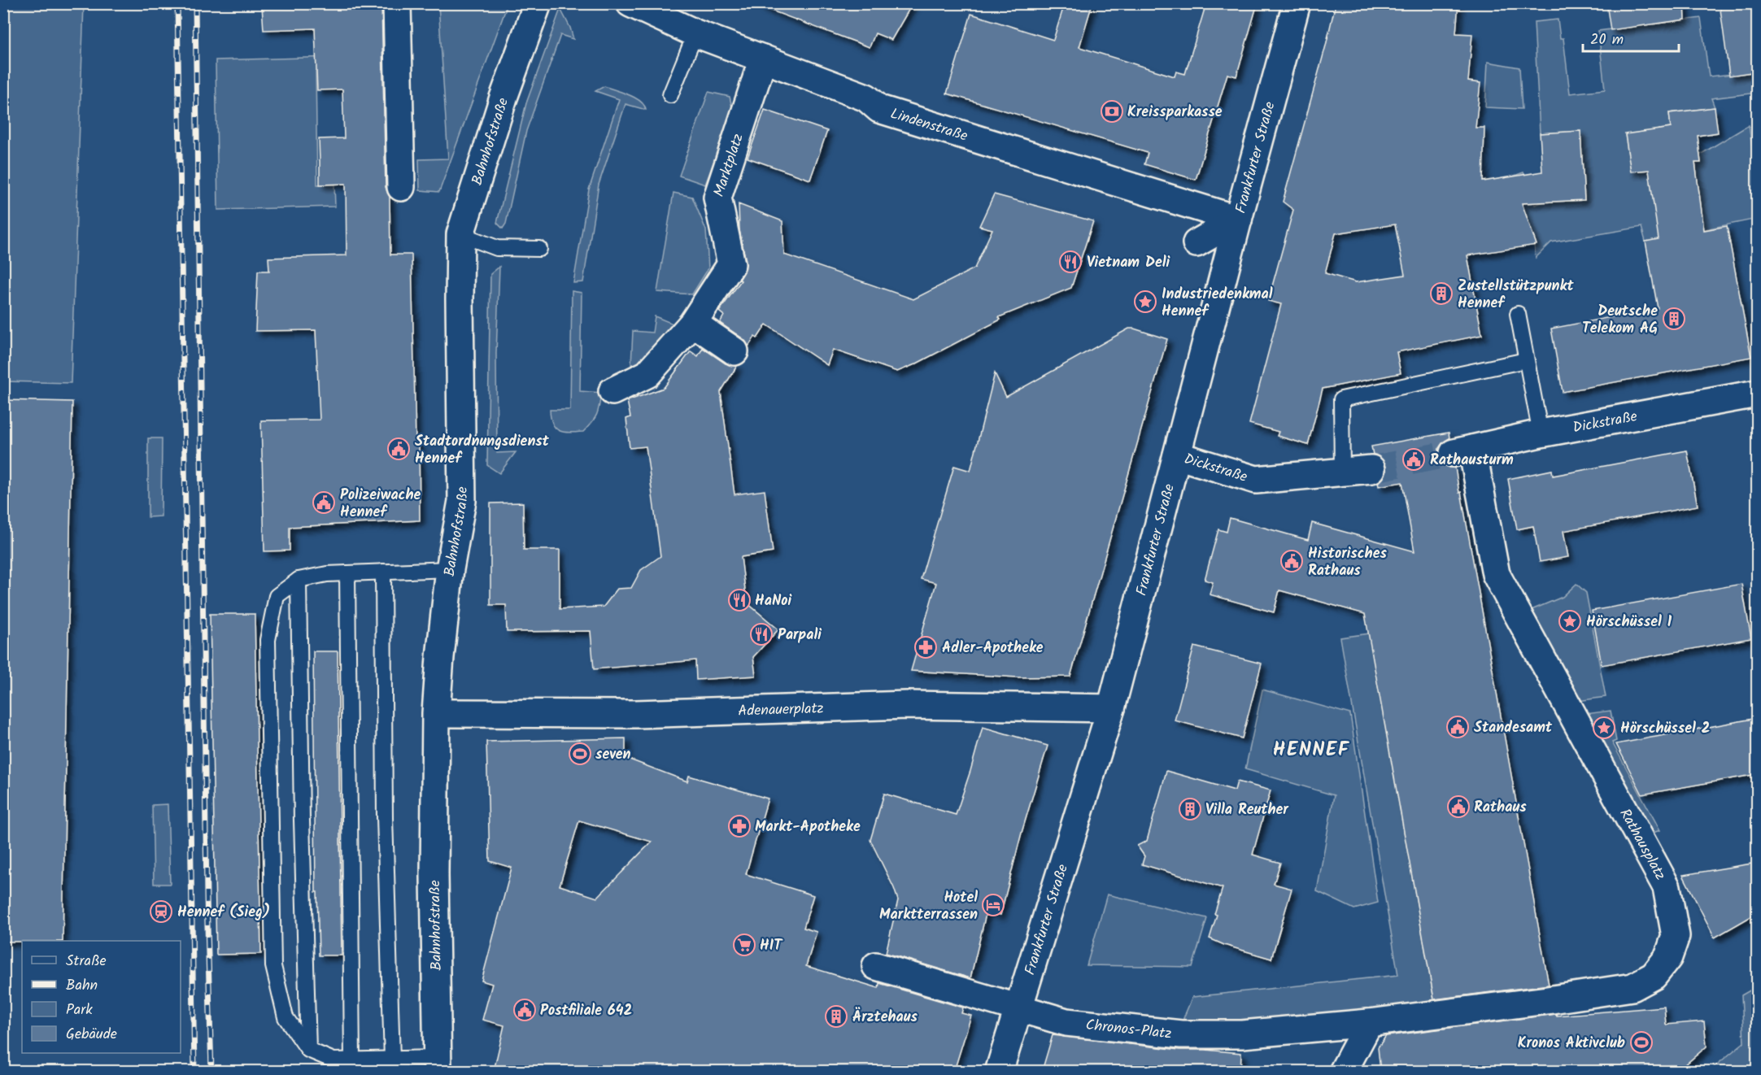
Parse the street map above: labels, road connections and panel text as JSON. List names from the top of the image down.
{
  "streets": {
    "street": [
      "Lindenstraße",
      "Bahnhofstraße",
      "Frankfurter Straße",
      "Marktplatz",
      "Dickstraße",
      "Adenauerplatz",
      "Rathausplatz",
      "Chronos-Platz"
    ]
  },
  "crossings": [
    ["Lindenstraße", "Frankfurter Straße"],
    ["Lindenstraße", "Marktplatz"],
    ["Frankfurter Straße", "Dickstraße"],
    ["Frankfurter Straße", "Adenauerplatz"],
    ["Frankfurter Straße", "Chronos-Platz"],
    ["Dickstraße", "Rathausplatz"],
    ["Rathausplatz", "Chronos-Platz"]
  ],
  "districts": ["HENNEF"],
  "places": {
    "bank": ["Kreissparkasse"],
    "restaurant": ["Vietnam Deli", "HaNoi", "Parpali"],
    "building": [
      "Zustellstützpunkt Hennef",
      "Deutsche Telekom AG",
      "Villa Reuther",
      "Ärztehaus"
    ],
    "place": ["Industriedenkmal Hennef", "Hörschüssel 1", "Hörschüssel 2"],
    "public building": [
      "Stadtordnungsdienst Hennef",
      "Rathausturm",
      "Polizeiwache Hennef",
      "Historisches Rathaus",
      "Standesamt",
      "Rathaus",
      "Postfiliale 642"
    ],
    "pharmacy": ["Adler-Apotheke", "Markt-Apotheke"],
    "sports": ["seven", "Kronos Aktivclub"],
    "hotel": ["Hotel Marktterrassen"],
    "station": ["Hennef (Sieg)"],
    "supermarket": ["HIT"]
  },
  "legend": [
    "Straße",
    "Bahn",
    "Park",
    "Gebäude"
  ],
  "scale_bar": "20 m"
}
